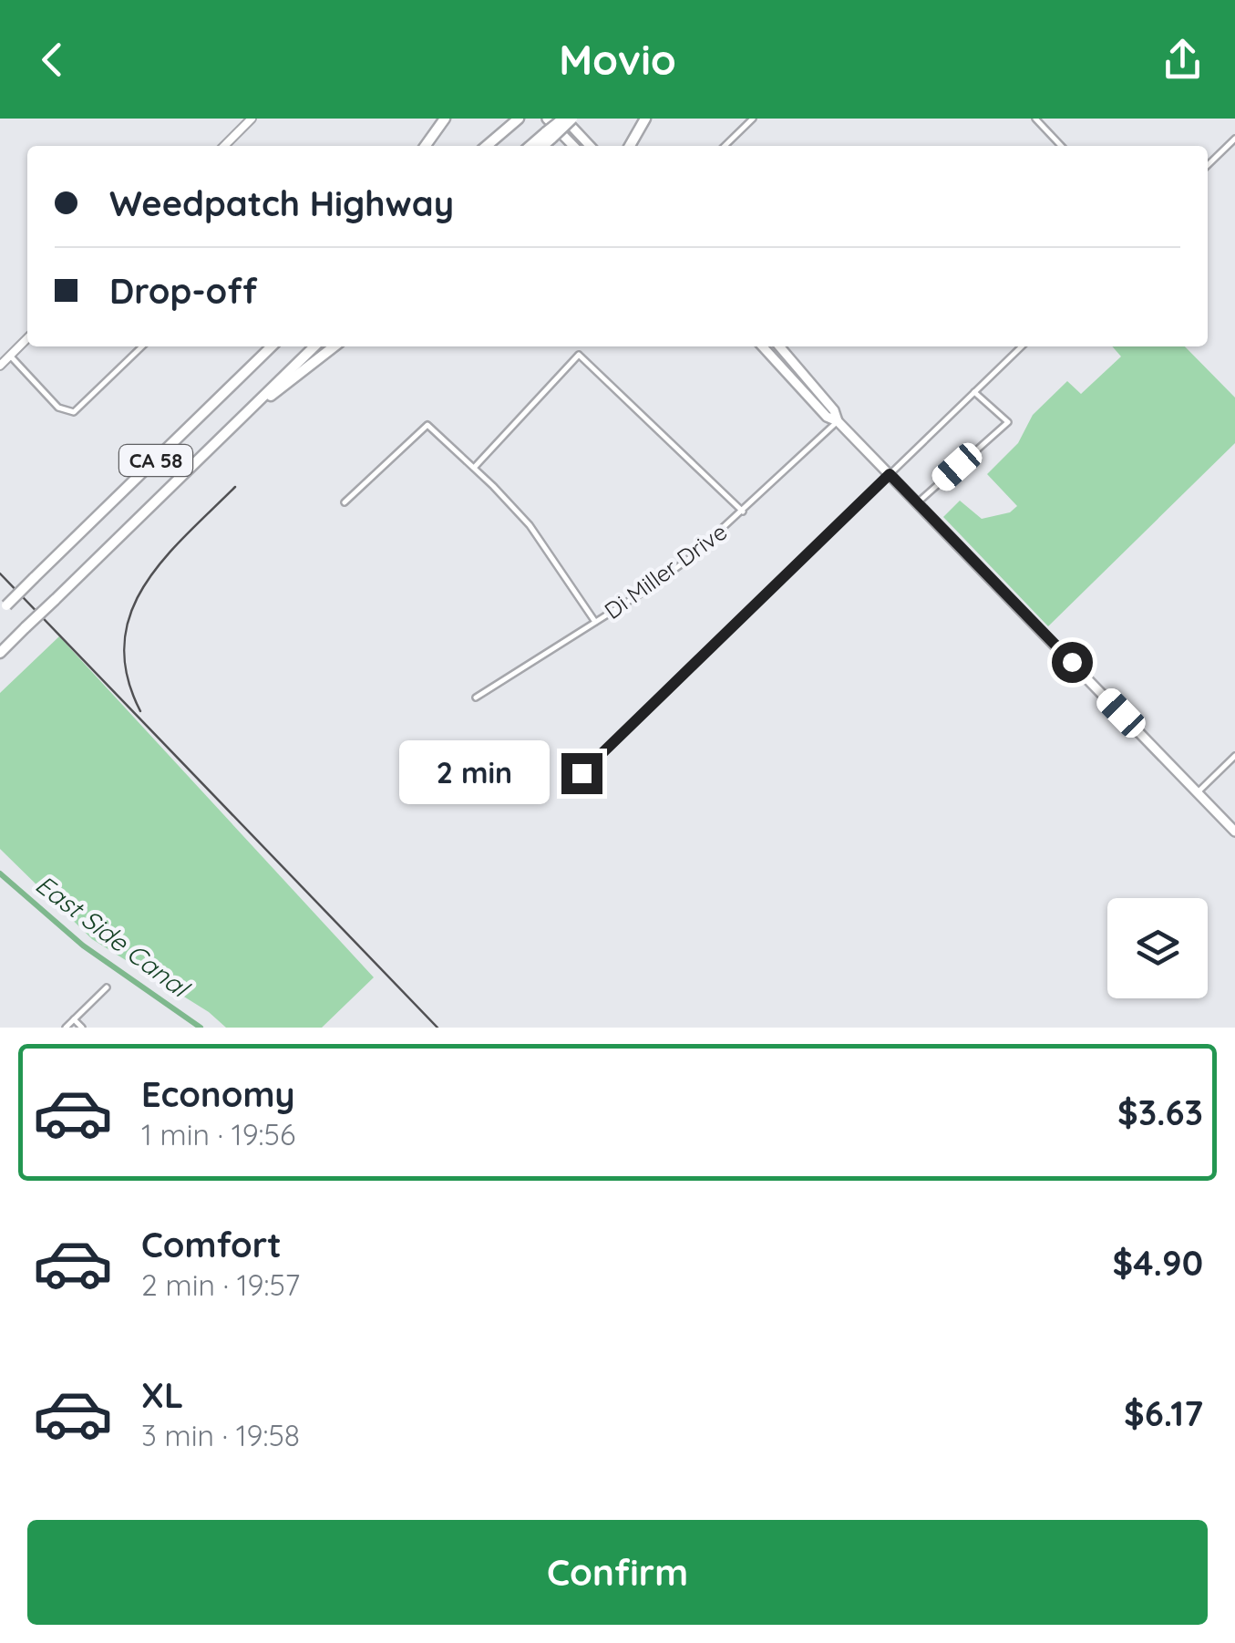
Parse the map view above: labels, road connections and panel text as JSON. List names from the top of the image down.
{
  "streets": {
    "highway": ["CA 58"],
    "street": ["Di Miller Drive"]
  },
  "water": ["East Side Canal"],
  "page": {
    "header": "Movio",
    "banner": ["Weedpatch Highway", "Drop-off"],
    "bubble": "2 min",
    "list": [
      {
        "name": "Economy",
        "note": "1 min · 19:56",
        "value": "$3.63"
      },
      {
        "name": "Comfort",
        "note": "2 min · 19:57",
        "value": "$4.90"
      },
      {
        "name": "XL",
        "note": "3 min · 19:58",
        "value": "$6.17"
      }
    ],
    "buttons": "Confirm"
  }
}
